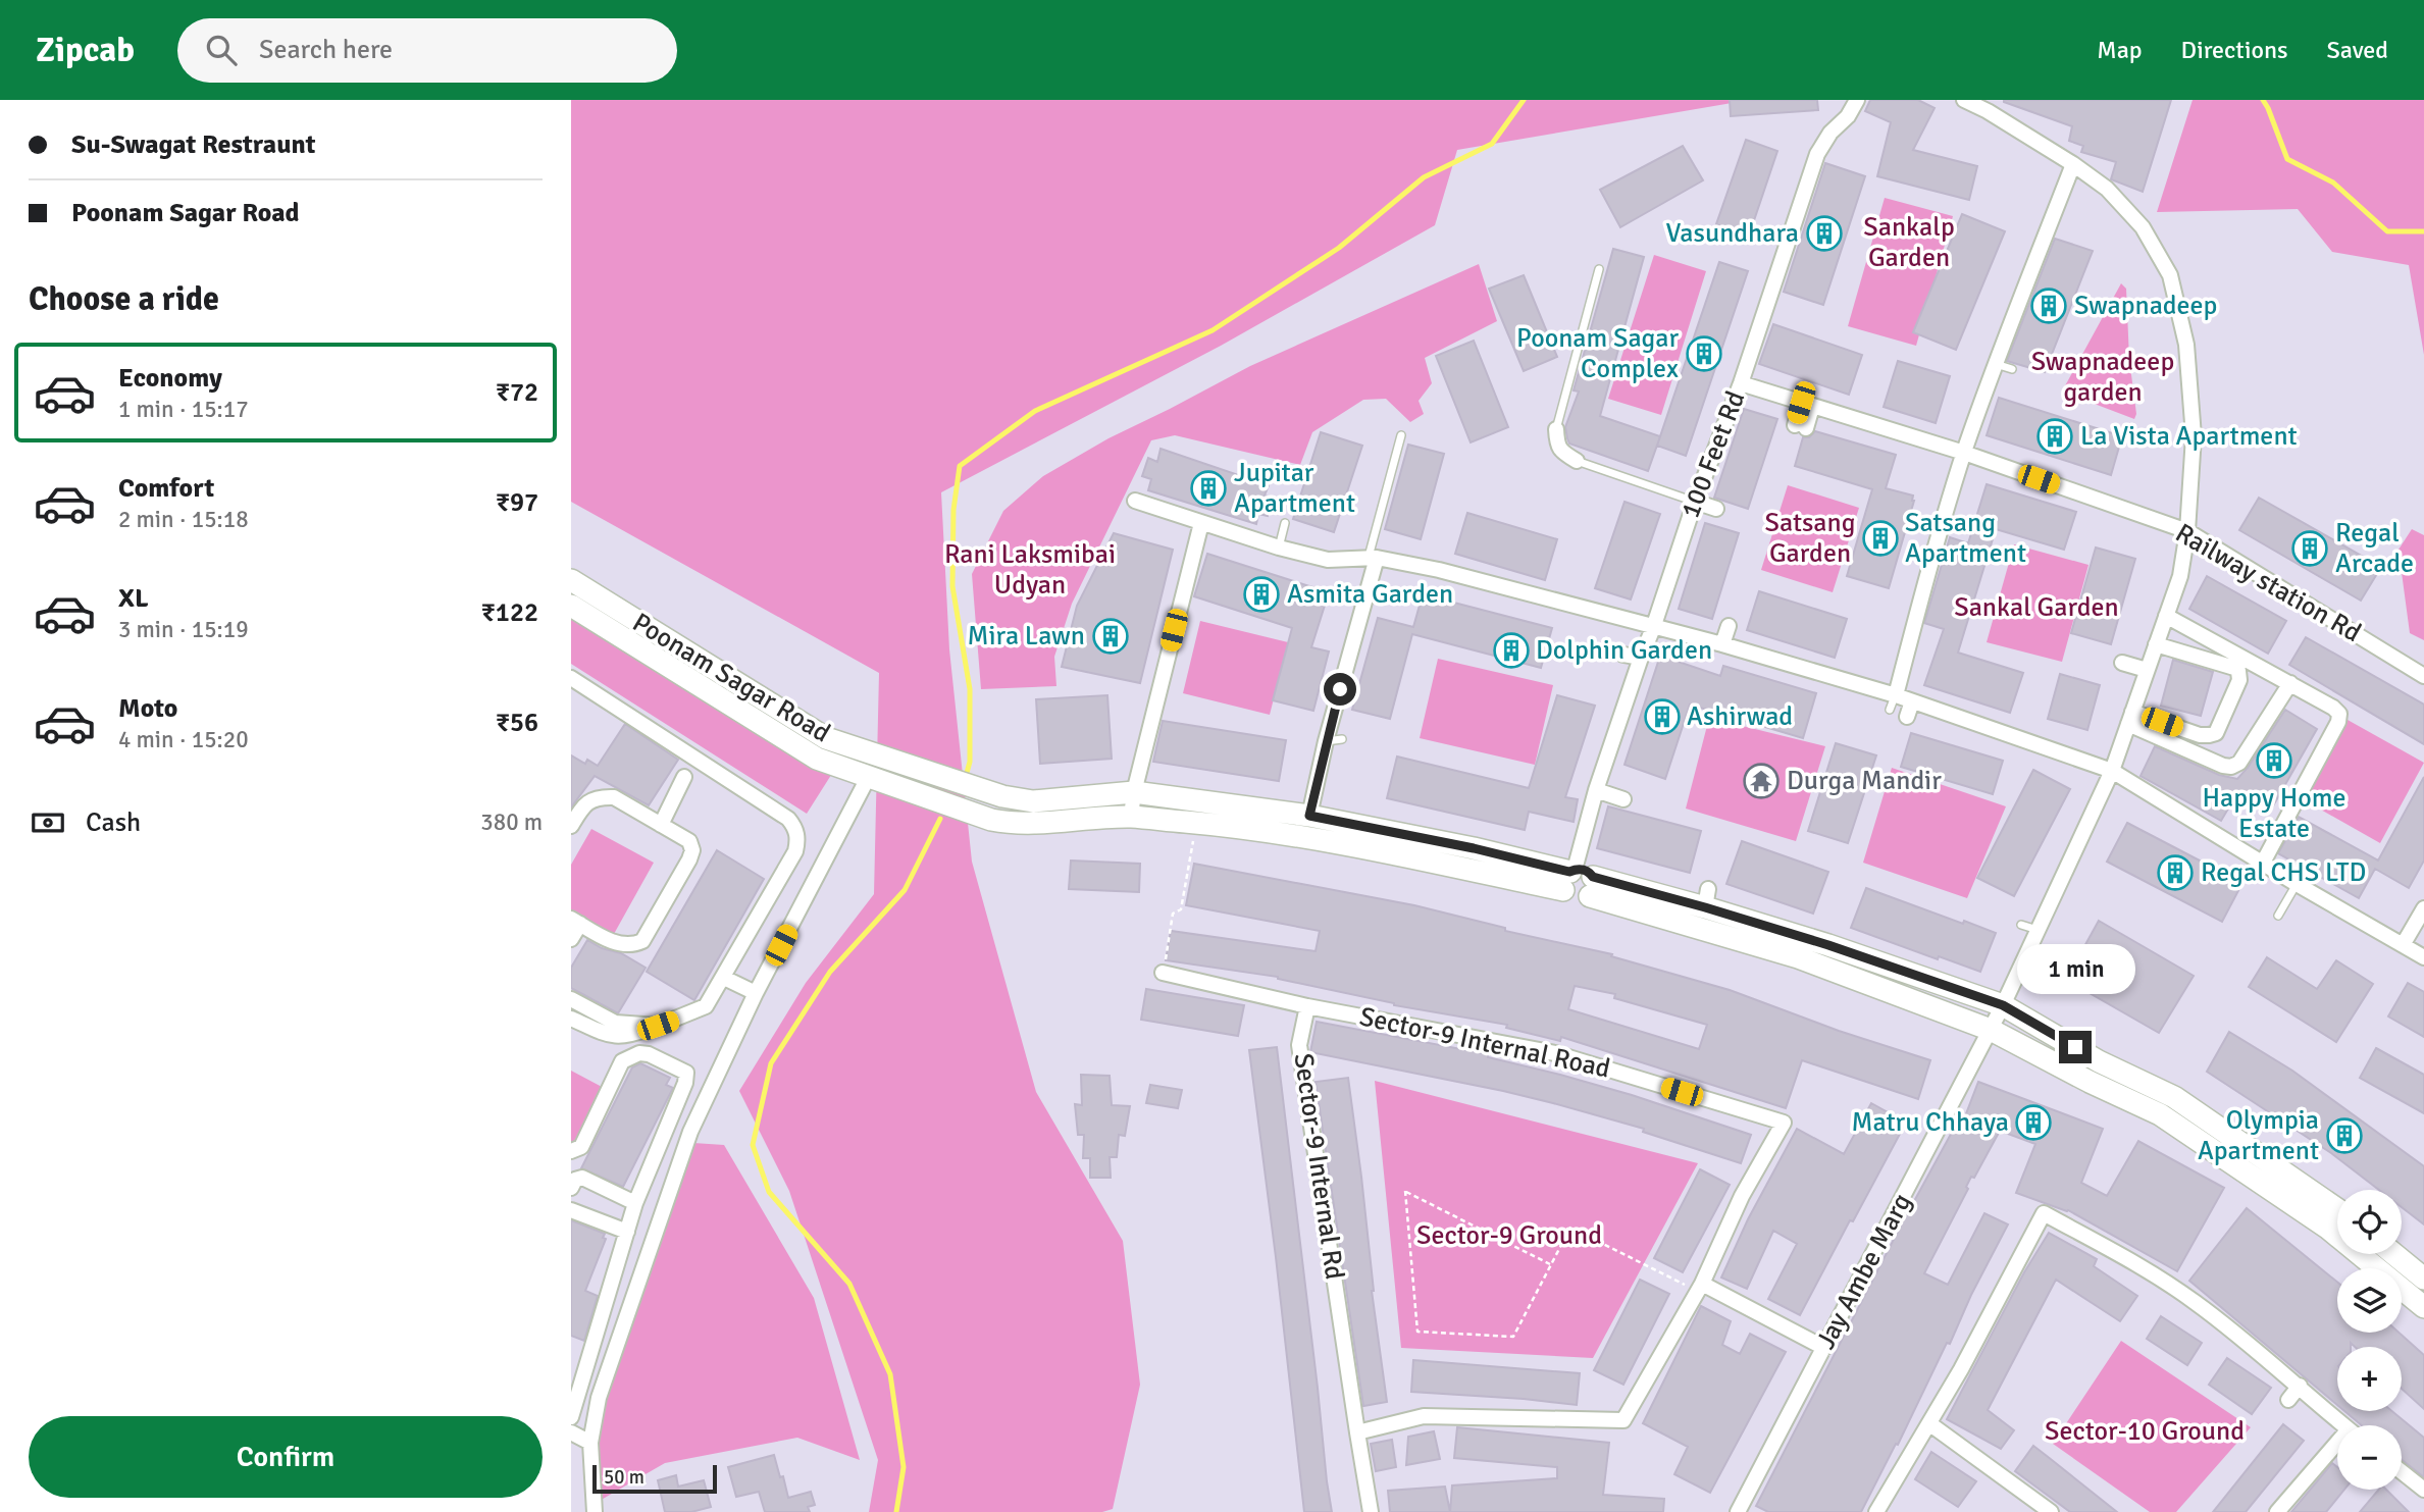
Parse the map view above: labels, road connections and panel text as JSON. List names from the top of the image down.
{
  "streets": {
    "main road": ["Poonam Sagar Road"],
    "street": [
      "100 Feet Rd",
      "Railway station Rd",
      "Sector-9 Internal Road",
      "Sector-9 Internal Rd",
      "Jay Ambe Marg"
    ]
  },
  "crossings": [
    ["100 Feet Rd", "Railway station Rd"],
    ["100 Feet Rd", "Poonam Sagar Road"],
    ["Railway station Rd", "Jay Ambe Marg"],
    ["Poonam Sagar Road", "Jay Ambe Marg"],
    ["Sector-9 Internal Road", "Sector-9 Internal Rd"]
  ],
  "parks": [
    "Sankalp Garden",
    "Swapnadeep garden",
    "Satsang Garden",
    "Rani Laksmibai Udyan",
    "Sankal Garden",
    "Sector-9 Ground",
    "Sector-10 Ground"
  ],
  "places": {
    "building": [
      "Vasundhara",
      "Swapnadeep",
      "Poonam Sagar Complex",
      "La Vista Apartment",
      "Jupitar Apartment",
      "Satsang Apartment",
      "Regal Arcade",
      "Asmita Garden",
      "Mira Lawn",
      "Dolphin Garden",
      "Ashirwad",
      "Happy Home Estate",
      "Regal CHS LTD",
      "Matru Chhaya",
      "Olympia Apartment"
    ],
    "temple": ["Durga Mandir"]
  },
  "scale_bar": "50 m",
  "page": {
    "header": "Zipcab",
    "search": "Search here",
    "nav": ["Map", "Directions", "Saved"],
    "banner": ["Su-Swagat Restraunt", "Poonam Sagar Road"],
    "heading": "Choose a ride",
    "list": [
      {
        "name": "Economy",
        "note": "1 min · 15:17",
        "value": "₹72"
      },
      {
        "name": "Comfort",
        "note": "2 min · 15:18",
        "value": "₹97"
      },
      {
        "name": "XL",
        "note": "3 min · 15:19",
        "value": "₹122"
      },
      {
        "name": "Moto",
        "note": "4 min · 15:20",
        "value": "₹56"
      }
    ],
    "pay": ["Cash", "380 m"],
    "bubble": "1 min",
    "map_buttons": ["+", "−"],
    "buttons": "Confirm",
    "scale": "50 m"
  }
}
